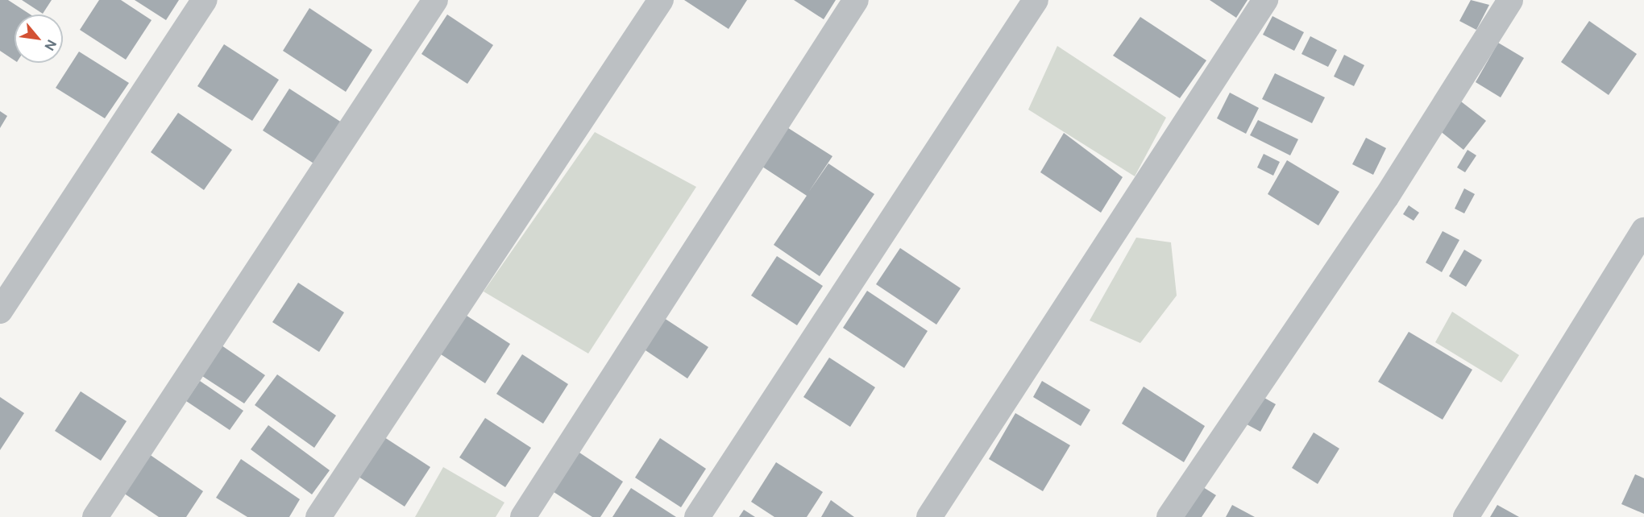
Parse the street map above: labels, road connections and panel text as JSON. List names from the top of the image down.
{
  "north": "bottom right"
}
